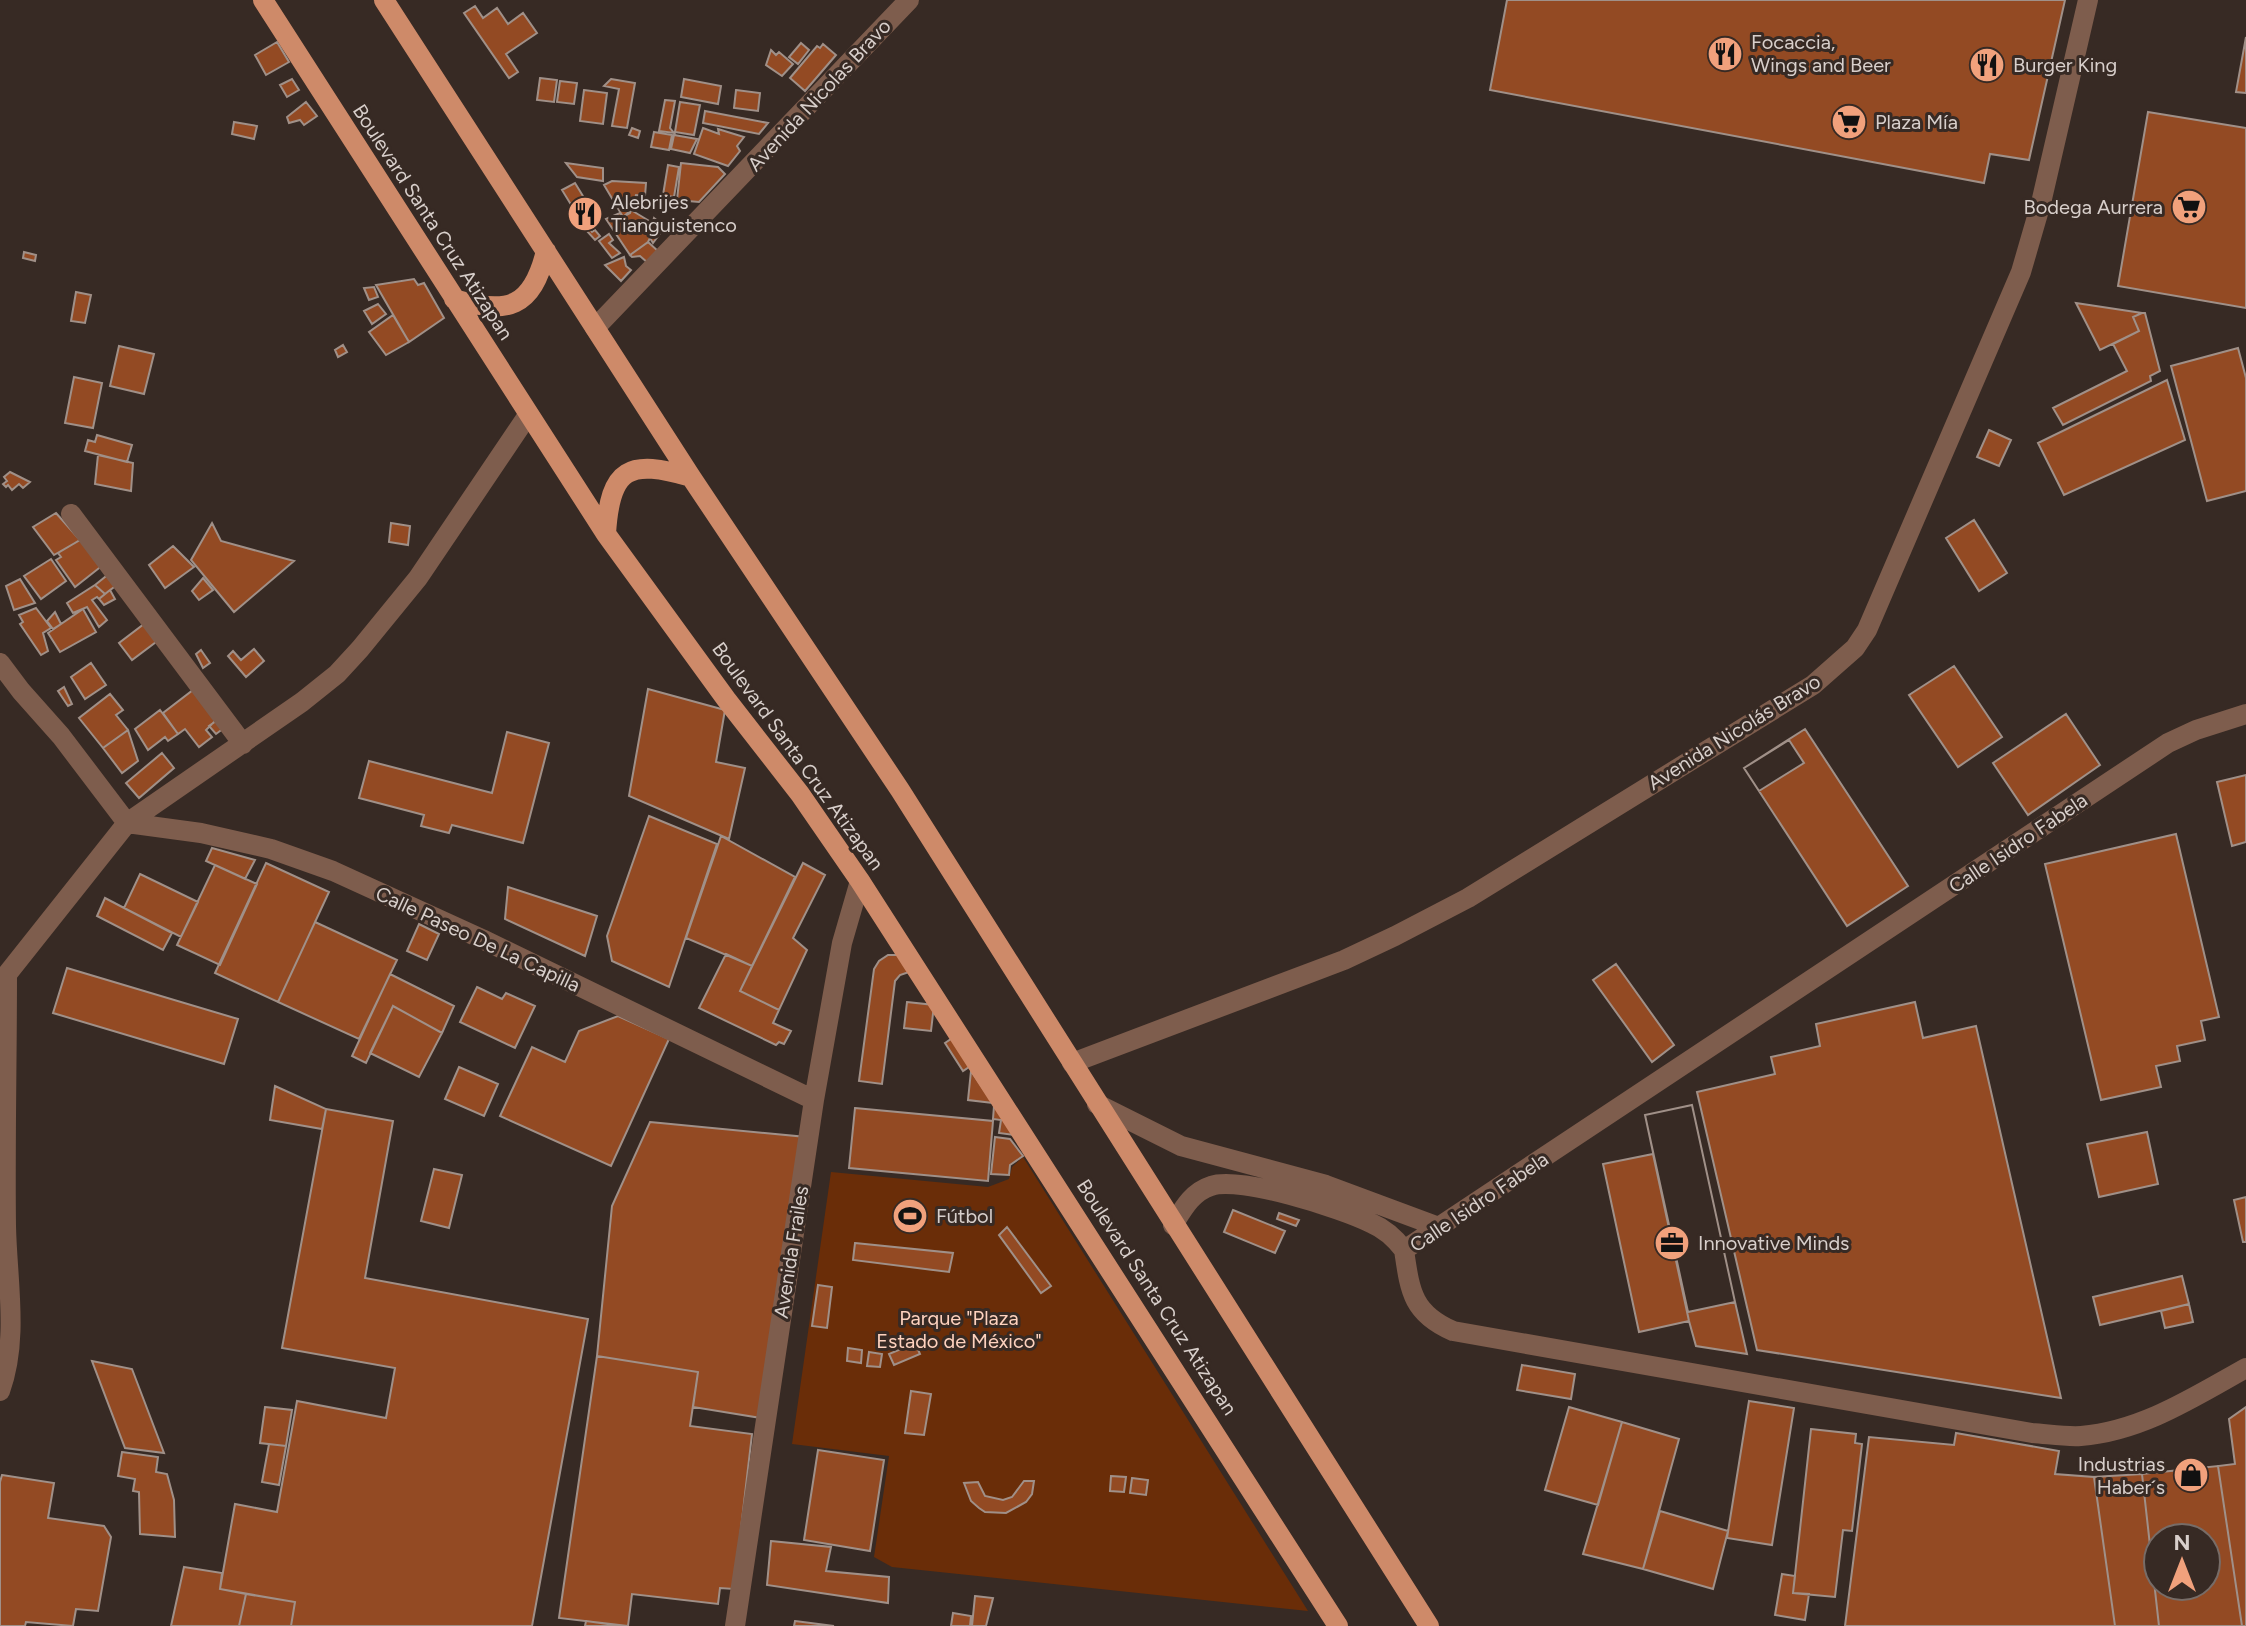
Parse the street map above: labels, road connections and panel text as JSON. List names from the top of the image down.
{
  "streets": {
    "main road": ["Boulevard Santa Cruz Atizapan"],
    "street": [
      "Avenida Nicolas Bravo",
      "Avenida Nicolás Bravo",
      "Calle Isidro Fabela",
      "Calle Paseo De La Capilla",
      "Avenida Frailes"
    ]
  },
  "crossings": [
    ["Boulevard Santa Cruz Atizapan", "Avenida Frailes"],
    ["Calle Paseo De La Capilla", "Avenida Frailes"]
  ],
  "parks": ["Parque \"Plaza Estado de México\""],
  "places": {
    "restaurant": ["Focaccia, Wings and Beer", "Burger King", "Alebrijes Tianguistenco"],
    "supermarket": ["Plaza Mía", "Bodega Aurrera"],
    "sports": ["Fútbol"],
    "office": ["Innovative Minds"],
    "shop": ["Industrias Haber´s"]
  },
  "north": "top"
}
